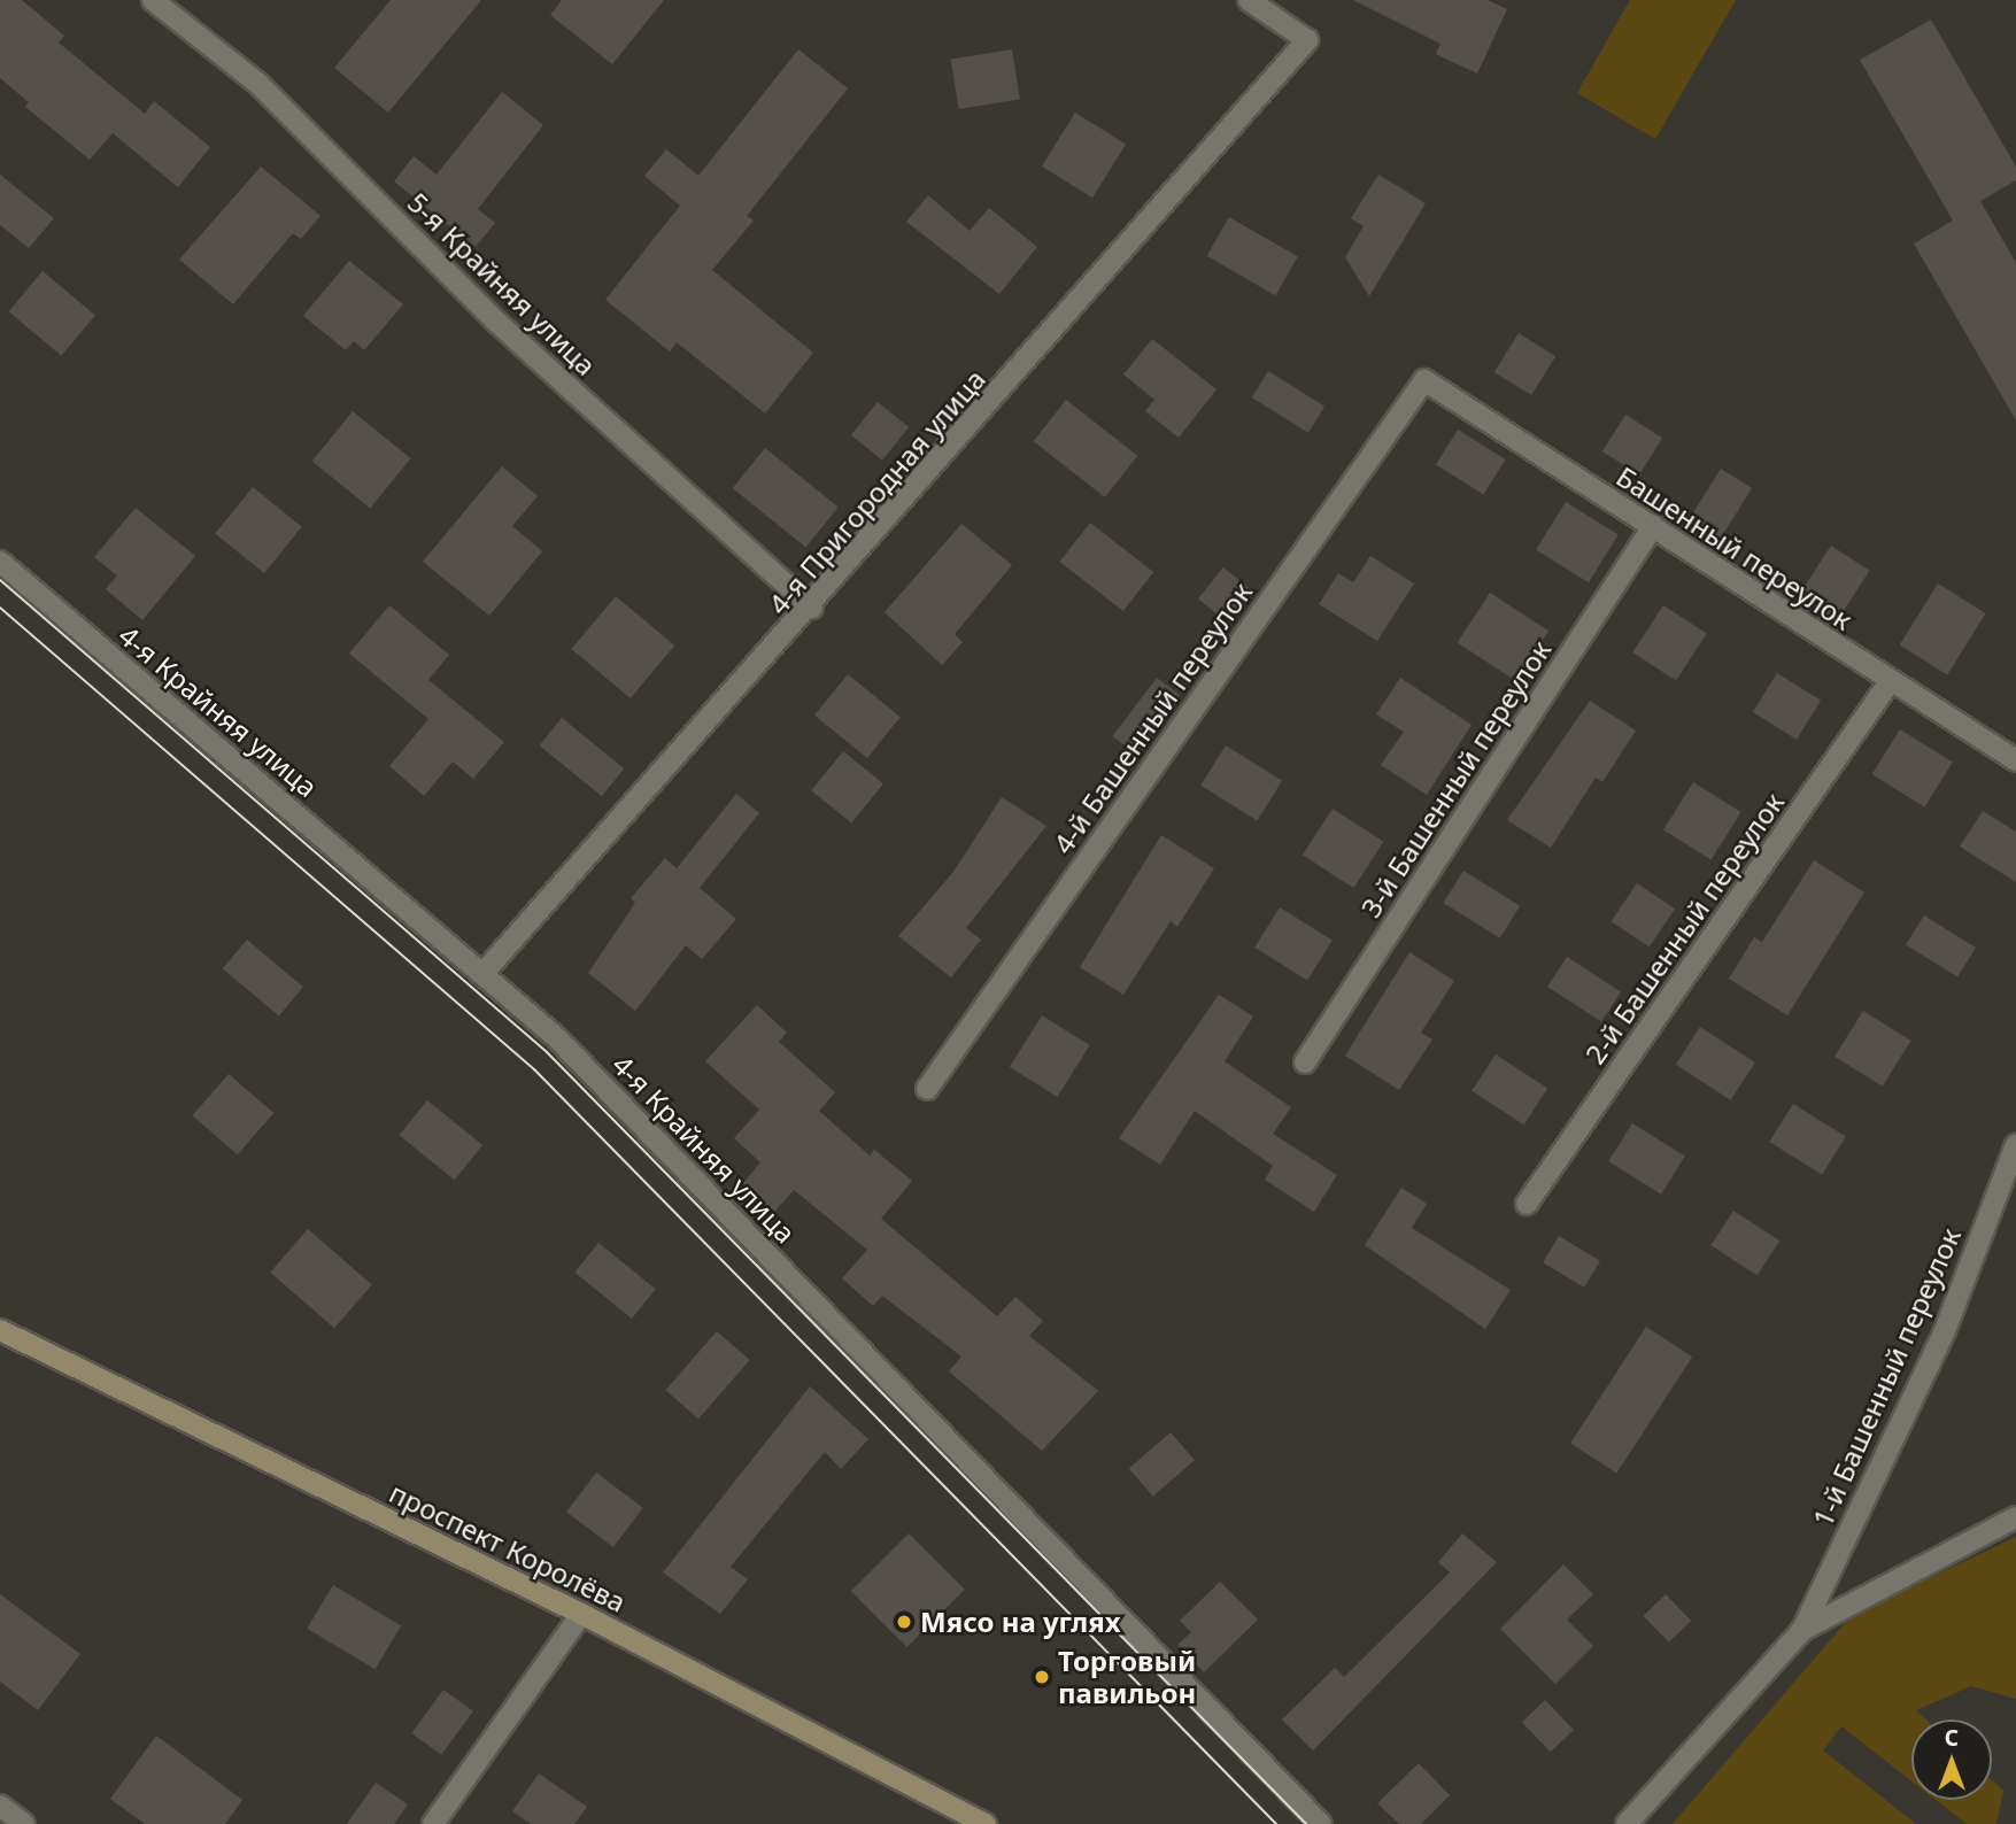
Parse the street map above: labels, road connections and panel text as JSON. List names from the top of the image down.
{
  "streets": {
    "main road": ["проспект Королёва"],
    "street": [
      "5-я Крайняя улица",
      "4-я Пригородная улица",
      "Башенный переулок",
      "4-я Крайняя улица",
      "4-й Башенный переулок",
      "3-й Башенный переулок",
      "2-й Башенный переулок",
      "1-й Башенный переулок"
    ]
  },
  "crossings": [
    ["5-я Крайняя улица", "4-я Пригородная улица"],
    ["4-я Пригородная улица", "4-я Крайняя улица"],
    ["Башенный переулок", "4-й Башенный переулок"],
    ["Башенный переулок", "3-й Башенный переулок"],
    ["Башенный переулок", "2-й Башенный переулок"]
  ],
  "places": ["Мясо на углях", "Торговый павильон"],
  "north": "top"
}
